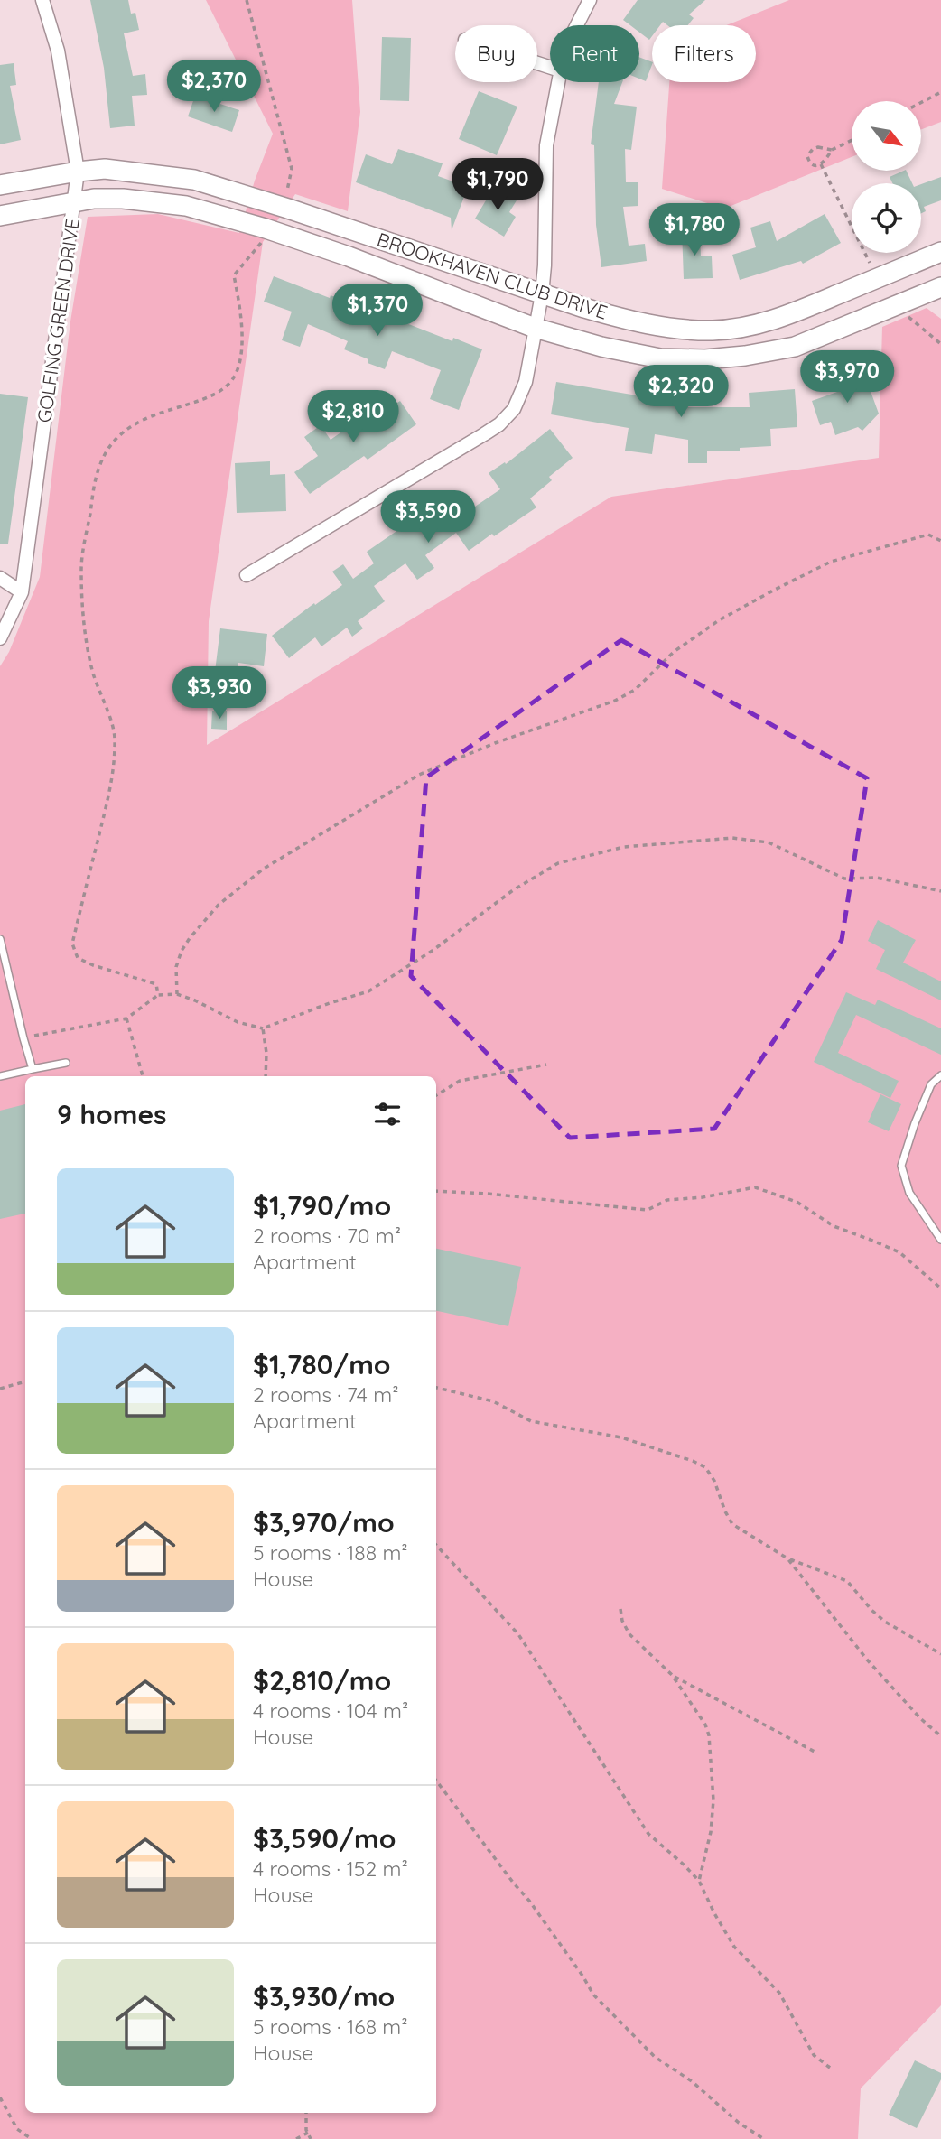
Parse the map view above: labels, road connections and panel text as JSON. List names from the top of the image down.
{
  "streets": {
    "main road": ["BROOKHAVEN CLUB DRIVE"],
    "street": ["GOLFING GREEN DRIVE"]
  },
  "crossings": [
    ["BROOKHAVEN CLUB DRIVE", "GOLFING GREEN DRIVE"]
  ],
  "north": "bottom right",
  "page": {
    "chip": ["Buy", "Rent", "Filters"],
    "price": [
      "$2,370",
      "$1,790",
      "$1,780",
      "$1,370",
      "$3,970",
      "$2,320",
      "$2,810",
      "$3,590",
      "$3,930"
    ],
    "heading": "9 homes",
    "list": [
      {
        "name": "$1,790/mo",
        "note": "2 rooms · 70 m² · Apartment"
      },
      {
        "name": "$1,780/mo",
        "note": "2 rooms · 74 m² · Apartment"
      },
      {
        "name": "$3,970/mo",
        "note": "5 rooms · 188 m² · House"
      },
      {
        "name": "$2,810/mo",
        "note": "4 rooms · 104 m² · House"
      },
      {
        "name": "$3,590/mo",
        "note": "4 rooms · 152 m² · House"
      },
      {
        "name": "$3,930/mo",
        "note": "5 rooms · 168 m² · House"
      }
    ]
  }
}
